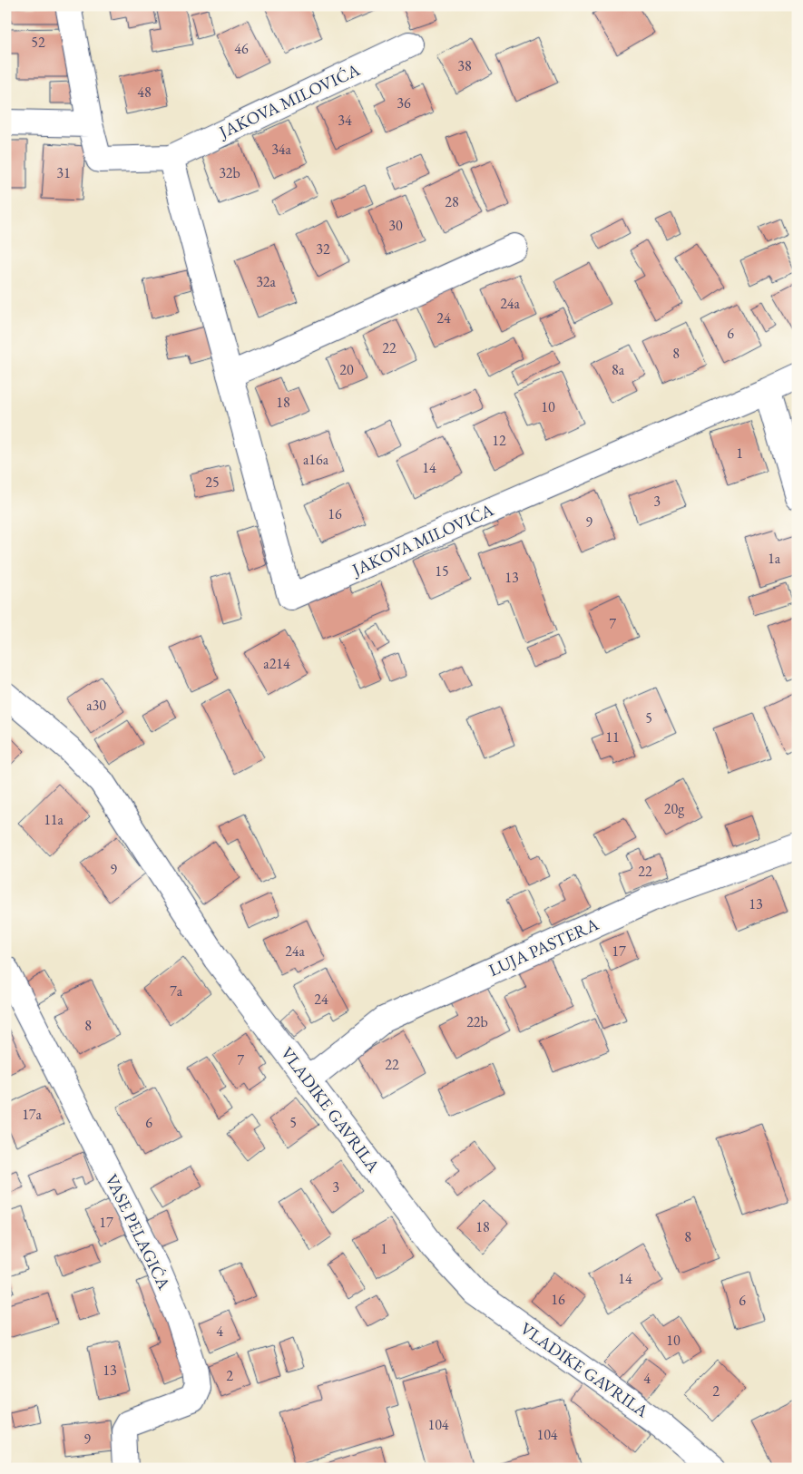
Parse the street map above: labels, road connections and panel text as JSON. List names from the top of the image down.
{
  "streets": {
    "street": [
      "JAKOVA MILOVIĆA",
      "LUJA PASTERA",
      "VLADIKE GAVRILA",
      "VASE PELAGIĆA"
    ]
  },
  "crossings": [
    ["LUJA PASTERA", "VLADIKE GAVRILA"]
  ],
  "house_numbers": [
    "52",
    "46",
    "38",
    "48",
    "36",
    "34",
    "34a",
    "31",
    "32b",
    "28",
    "30",
    "32",
    "32a",
    "24a",
    "24",
    "6",
    "22",
    "8",
    "20",
    "8a",
    "18",
    "10",
    "12",
    "1",
    "a16a",
    "14",
    "25",
    "3",
    "16",
    "9",
    "1a",
    "15",
    "13",
    "7",
    "a214",
    "a30",
    "5",
    "11",
    "20g",
    "11a",
    "9",
    "22",
    "13",
    "24a",
    "17",
    "7a",
    "24",
    "22b",
    "8",
    "7",
    "22",
    "17a",
    "6",
    "5",
    "3",
    "17",
    "18",
    "8",
    "1",
    "14",
    "16",
    "6",
    "4",
    "10",
    "13",
    "2",
    "4",
    "2",
    "104",
    "104",
    "9"
  ]
}
